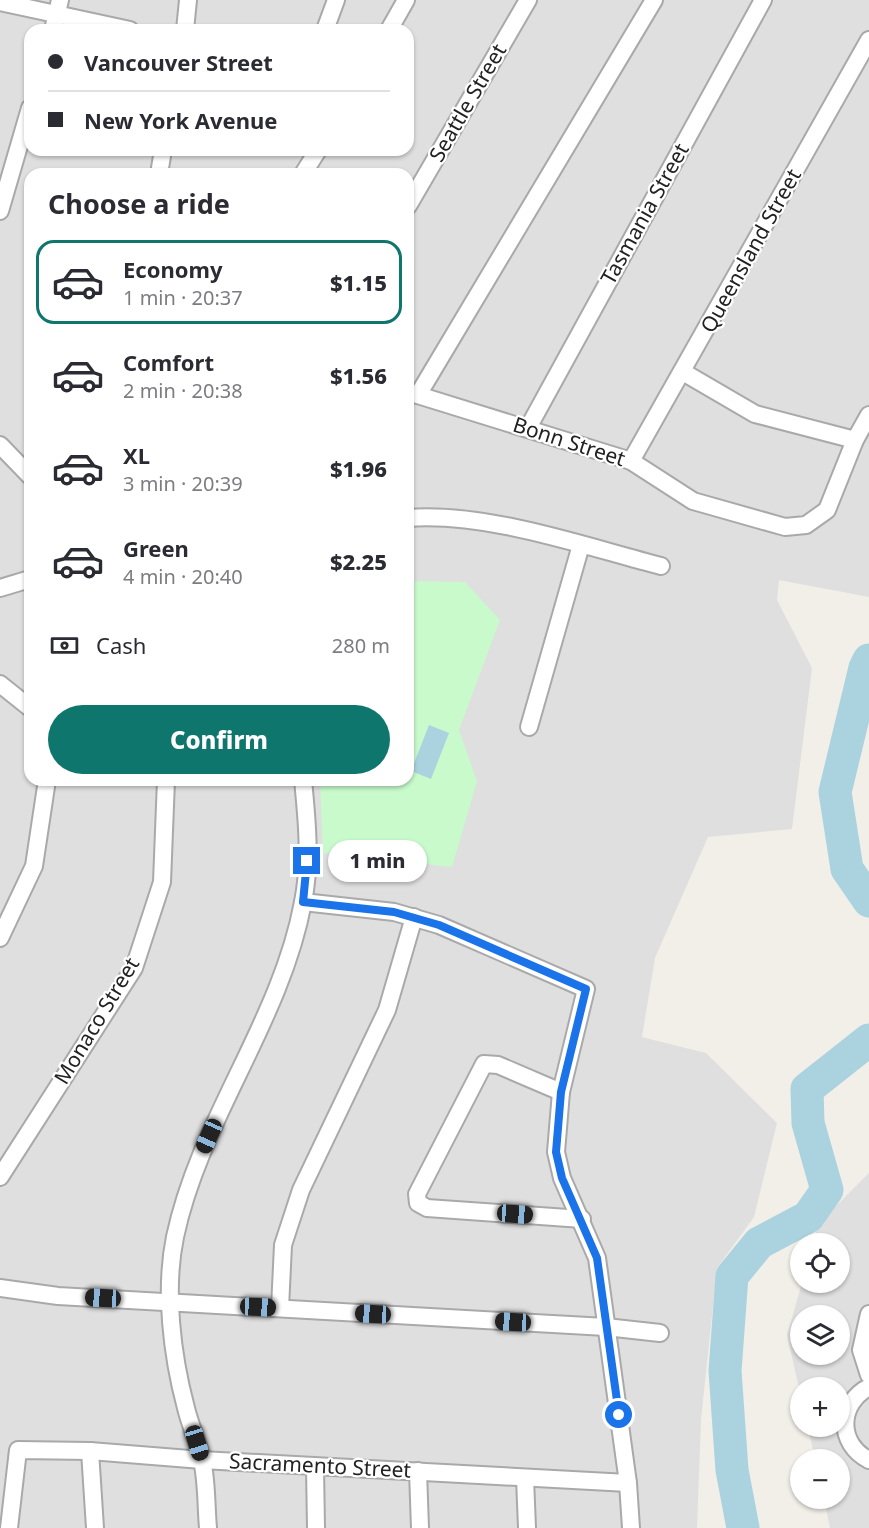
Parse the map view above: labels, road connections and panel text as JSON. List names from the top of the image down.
{
  "streets": {
    "street": [
      "Seattle Street",
      "Tasmania Street",
      "Queensland Street",
      "Bonn Street",
      "Monaco Street",
      "Sacramento Street"
    ]
  },
  "crossings": [
    ["Tasmania Street", "Bonn Street"],
    ["Queensland Street", "Bonn Street"]
  ],
  "page": {
    "banner": ["Vancouver Street", "New York Avenue"],
    "heading": "Choose a ride",
    "list": [
      {
        "name": "Economy",
        "note": "1 min · 20:37",
        "value": "$1.15"
      },
      {
        "name": "Comfort",
        "note": "2 min · 20:38",
        "value": "$1.56"
      },
      {
        "name": "XL",
        "note": "3 min · 20:39",
        "value": "$1.96"
      },
      {
        "name": "Green",
        "note": "4 min · 20:40",
        "value": "$2.25"
      }
    ],
    "pay": ["Cash", "280 m"],
    "buttons": "Confirm",
    "bubble": "1 min",
    "map_buttons": ["+", "−"]
  }
}
